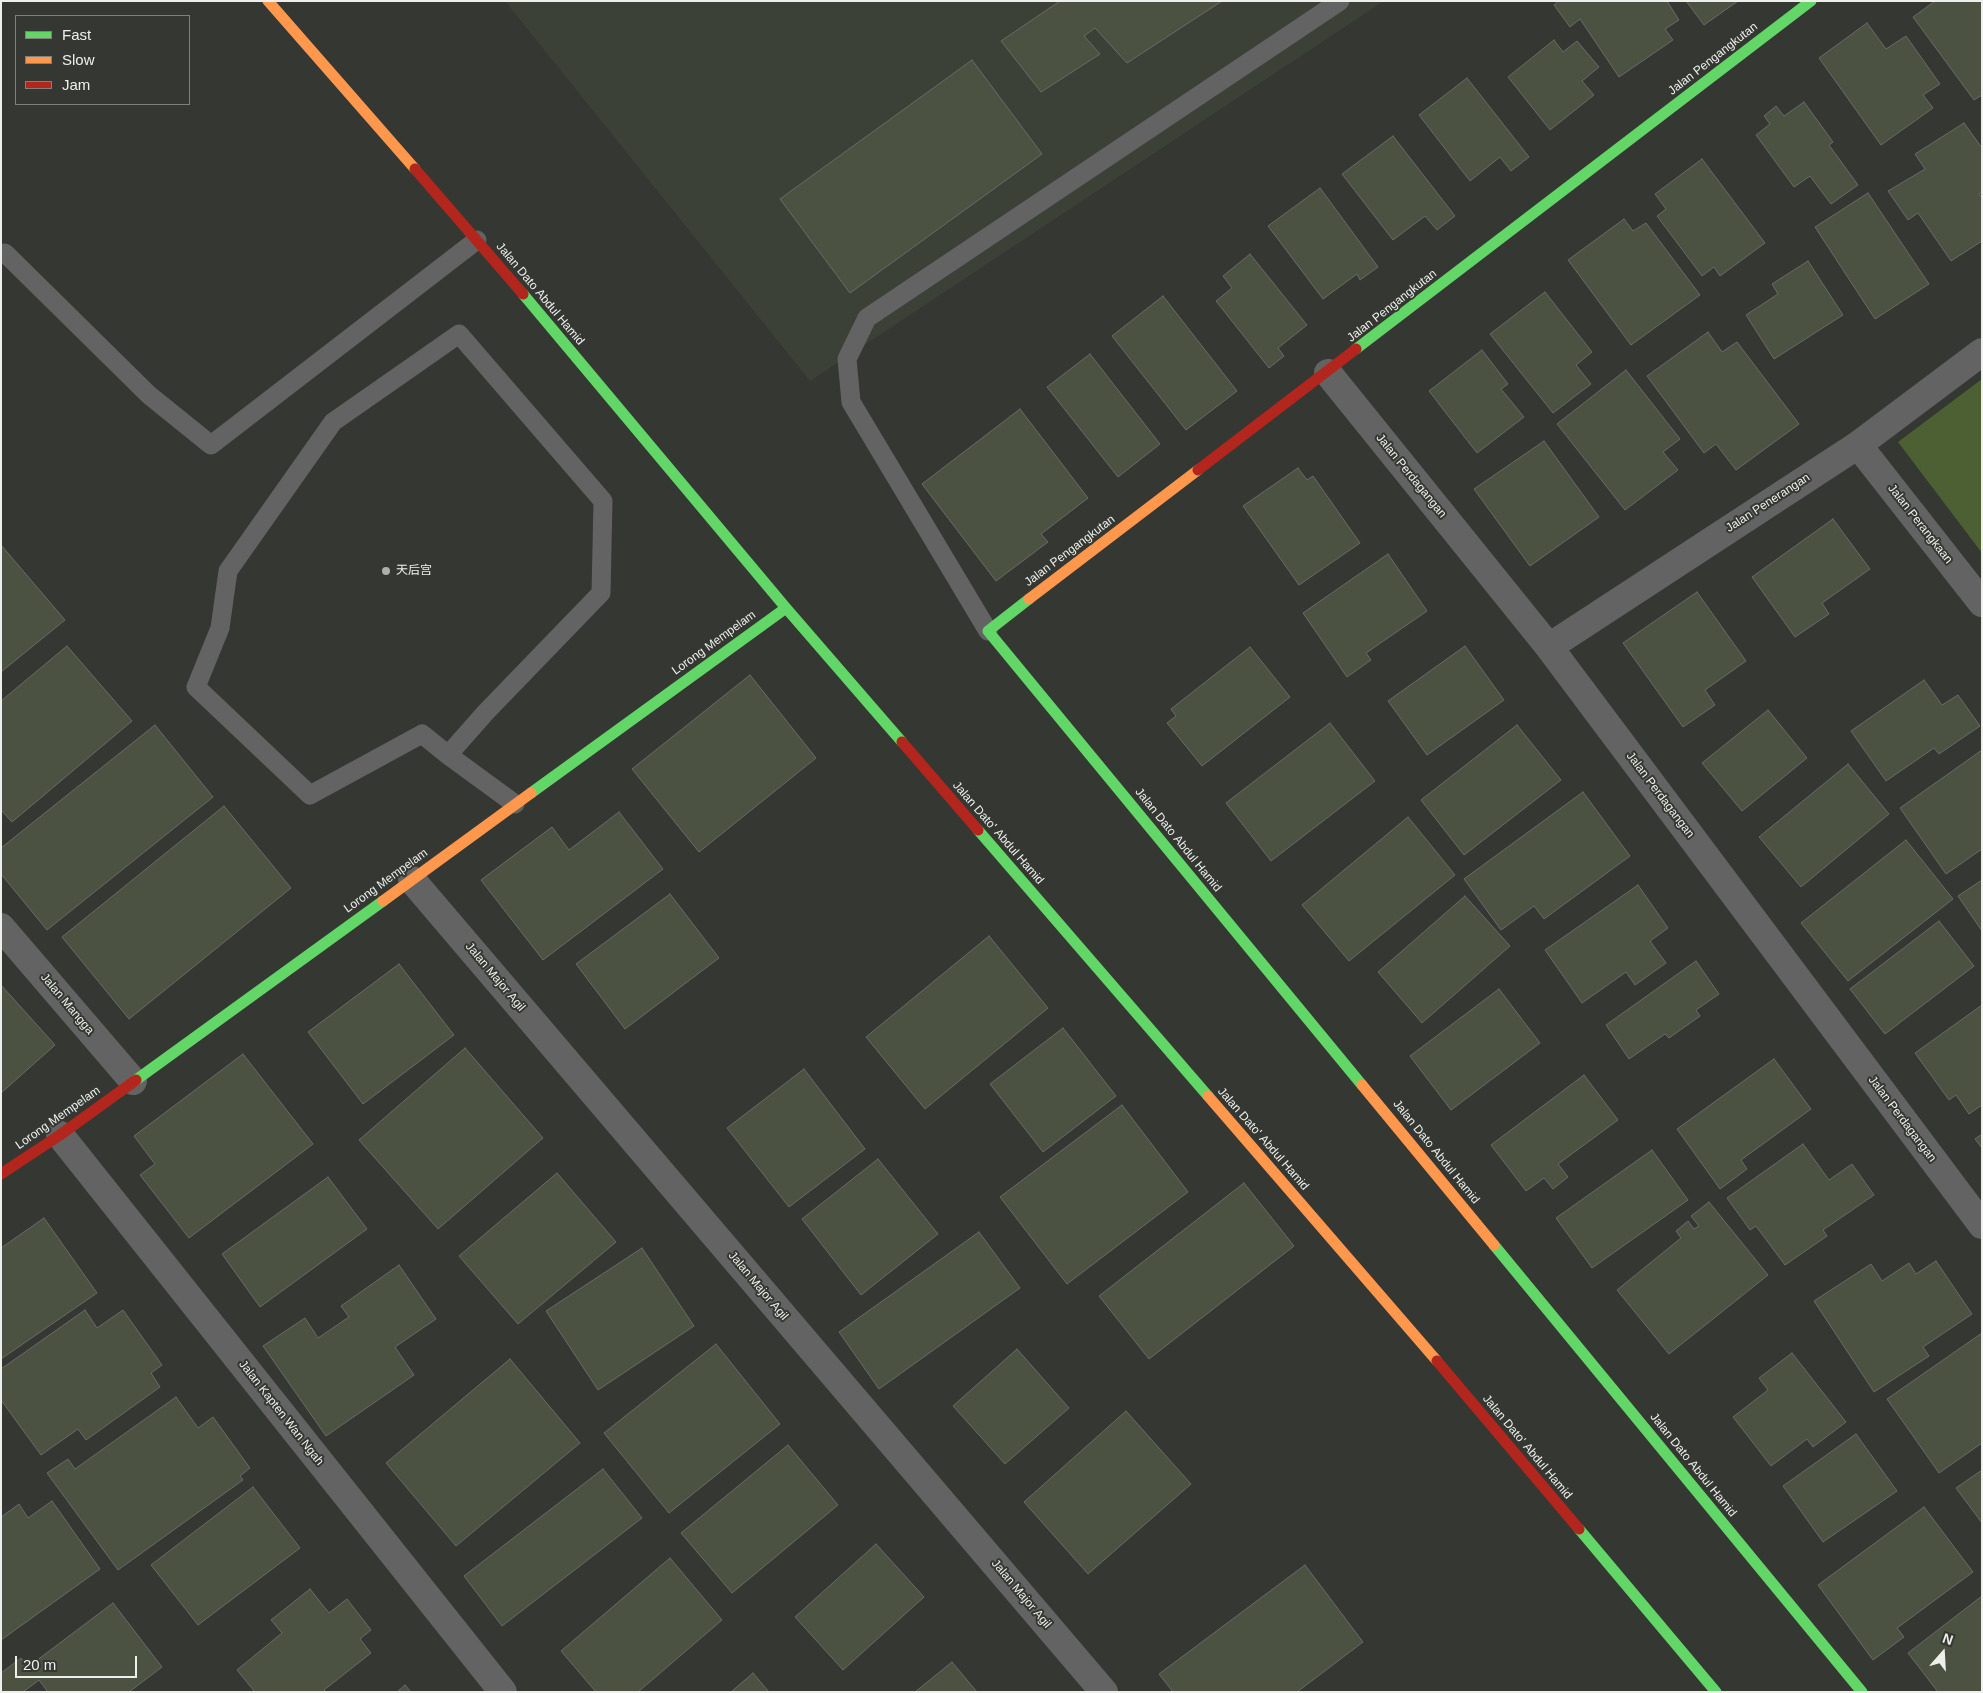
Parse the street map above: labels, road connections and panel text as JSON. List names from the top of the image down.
{
  "streets": {
    "street": [
      "Jalan Pengangkutan",
      "Jalan Dato Abdul Hamid",
      "Jalan Perdagangan",
      "Jalan Penerangan",
      "Jalan Perangkaan",
      "Lorong Mempelam",
      "Jalan Dato' Abdul Hamid",
      "Jalan Major Agil",
      "Jalan Mangga",
      "Jalan Kapten Wan Ngah"
    ]
  },
  "crossings": [
    ["Jalan Pengangkutan", "Jalan Dato Abdul Hamid"],
    ["Jalan Pengangkutan", "Jalan Perdagangan"],
    ["Jalan Dato Abdul Hamid", "Lorong Mempelam"],
    ["Jalan Dato Abdul Hamid", "Jalan Dato' Abdul Hamid"],
    ["Jalan Perdagangan", "Jalan Penerangan"],
    ["Jalan Penerangan", "Jalan Perangkaan"],
    ["Lorong Mempelam", "Jalan Dato' Abdul Hamid"],
    ["Lorong Mempelam", "Jalan Major Agil"],
    ["Lorong Mempelam", "Jalan Mangga"],
    ["Lorong Mempelam", "Jalan Kapten Wan Ngah"]
  ],
  "places": ["天后宫"],
  "legend": ["Fast", "Slow", "Jam"],
  "scale_bar": "20 m",
  "north": "top"
}
